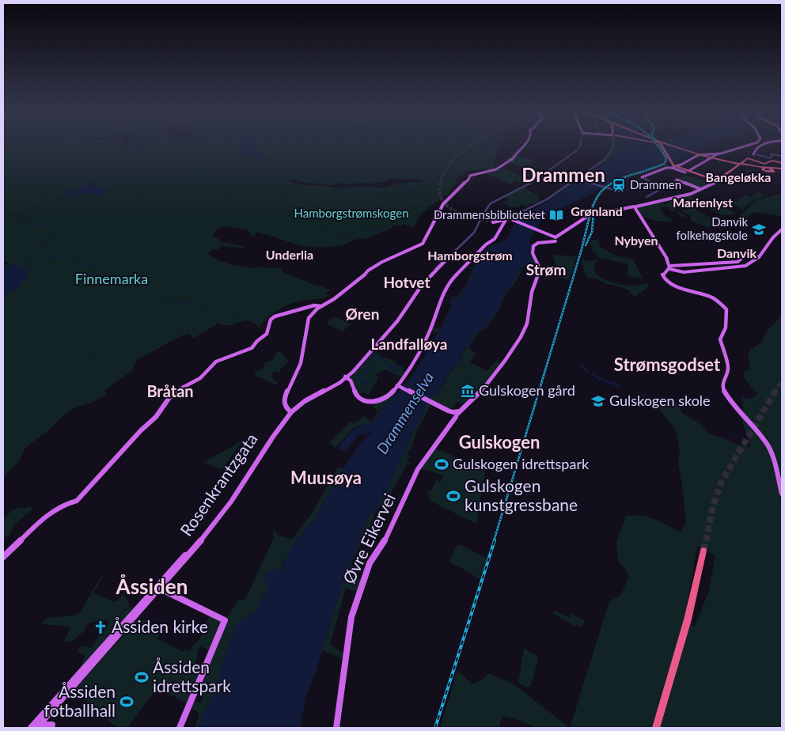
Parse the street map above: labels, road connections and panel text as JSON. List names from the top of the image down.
{
  "streets": {
    "main road": ["Rosenkrantzgata", "Øvre Eikervei"]
  },
  "districts": [
    "Drammen",
    "Bangeløkka",
    "Marienlyst",
    "Grønland",
    "Nybyen",
    "Danvik",
    "Underlia",
    "Hamborgstrøm",
    "Strøm",
    "Hotvet",
    "Øren",
    "Landfalløya",
    "Strømsgodset",
    "Bråtan",
    "Gulskogen",
    "Muusøya",
    "Åssiden"
  ],
  "water": ["Drammenselva"],
  "parks": ["Hamborgstrømskogen", "Finnemarka"],
  "places": {
    "station": ["Drammen"],
    "library": ["Drammensbiblioteket"],
    "school or university": ["Danvik folkehøgskole", "Gulskogen skole"],
    "museum": ["Gulskogen gård"],
    "sports": [
      "Gulskogen idrettspark",
      "Gulskogen kunstgressbane",
      "Åssiden idrettspark",
      "Åssiden fotballhall"
    ],
    "church": ["Åssiden kirke"]
  }
}
